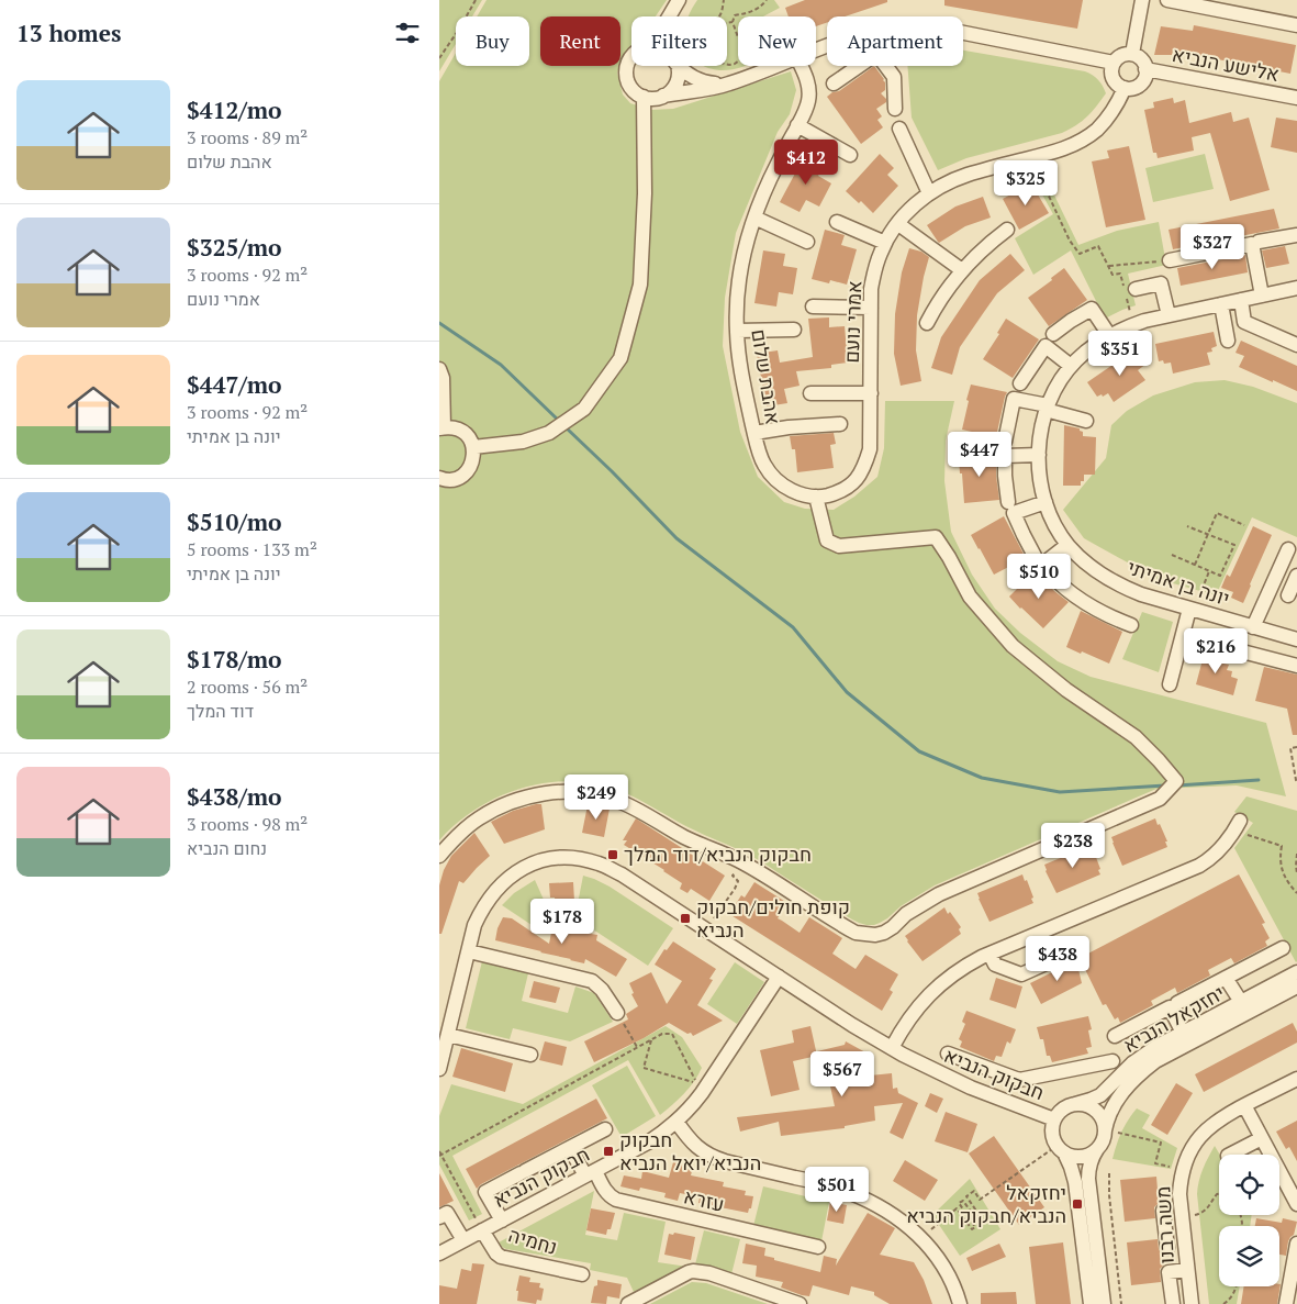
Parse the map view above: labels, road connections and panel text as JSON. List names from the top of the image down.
{
  "streets": {
    "street": [
      "אלישע הנביא",
      "אמרי נועם",
      "אהבת שלום",
      "יונה בן אמיתי",
      "יחזקאל הנביא",
      "חבקוק הנביא",
      "עזרא",
      "משה רבנו",
      "נחמיה"
    ]
  },
  "crossings": [
    ["אלישע הנביא", "אמרי נועם"],
    ["אמרי נועם", "אהבת שלום"],
    ["יחזקאל הנביא", "חבקוק הנביא"],
    ["חבקוק הנביא", "עזרא"],
    ["חבקוק הנביא", "נחמיה"]
  ],
  "places": {
    "transit": [
      "חבקוק הנביא/דוד המלך",
      "קופת חולים/חבקוק הנביא",
      "חבקוק הנביא/יואל הנביא",
      "יחזקאל הנביא/חבקוק הנביא"
    ]
  },
  "page": {
    "heading": "13 homes",
    "chip": [
      "Buy",
      "Rent",
      "Filters",
      "New",
      "Apartment"
    ],
    "list": [
      {
        "name": "$412/mo",
        "note": "3 rooms · 89 m² · אהבת שלום"
      },
      {
        "name": "$325/mo",
        "note": "3 rooms · 92 m² · אמרי נועם"
      },
      {
        "name": "$447/mo",
        "note": "3 rooms · 92 m² · יונה בן אמיתי"
      },
      {
        "name": "$510/mo",
        "note": "5 rooms · 133 m² · יונה בן אמיתי"
      },
      {
        "name": "$178/mo",
        "note": "2 rooms · 56 m² · דוד המלך"
      },
      {
        "name": "$438/mo",
        "note": "3 rooms · 98 m² · נחום הנביא"
      }
    ],
    "price": [
      "$412",
      "$325",
      "$327",
      "$351",
      "$447",
      "$510",
      "$216",
      "$249",
      "$238",
      "$178",
      "$438",
      "$567",
      "$501"
    ]
  }
}
